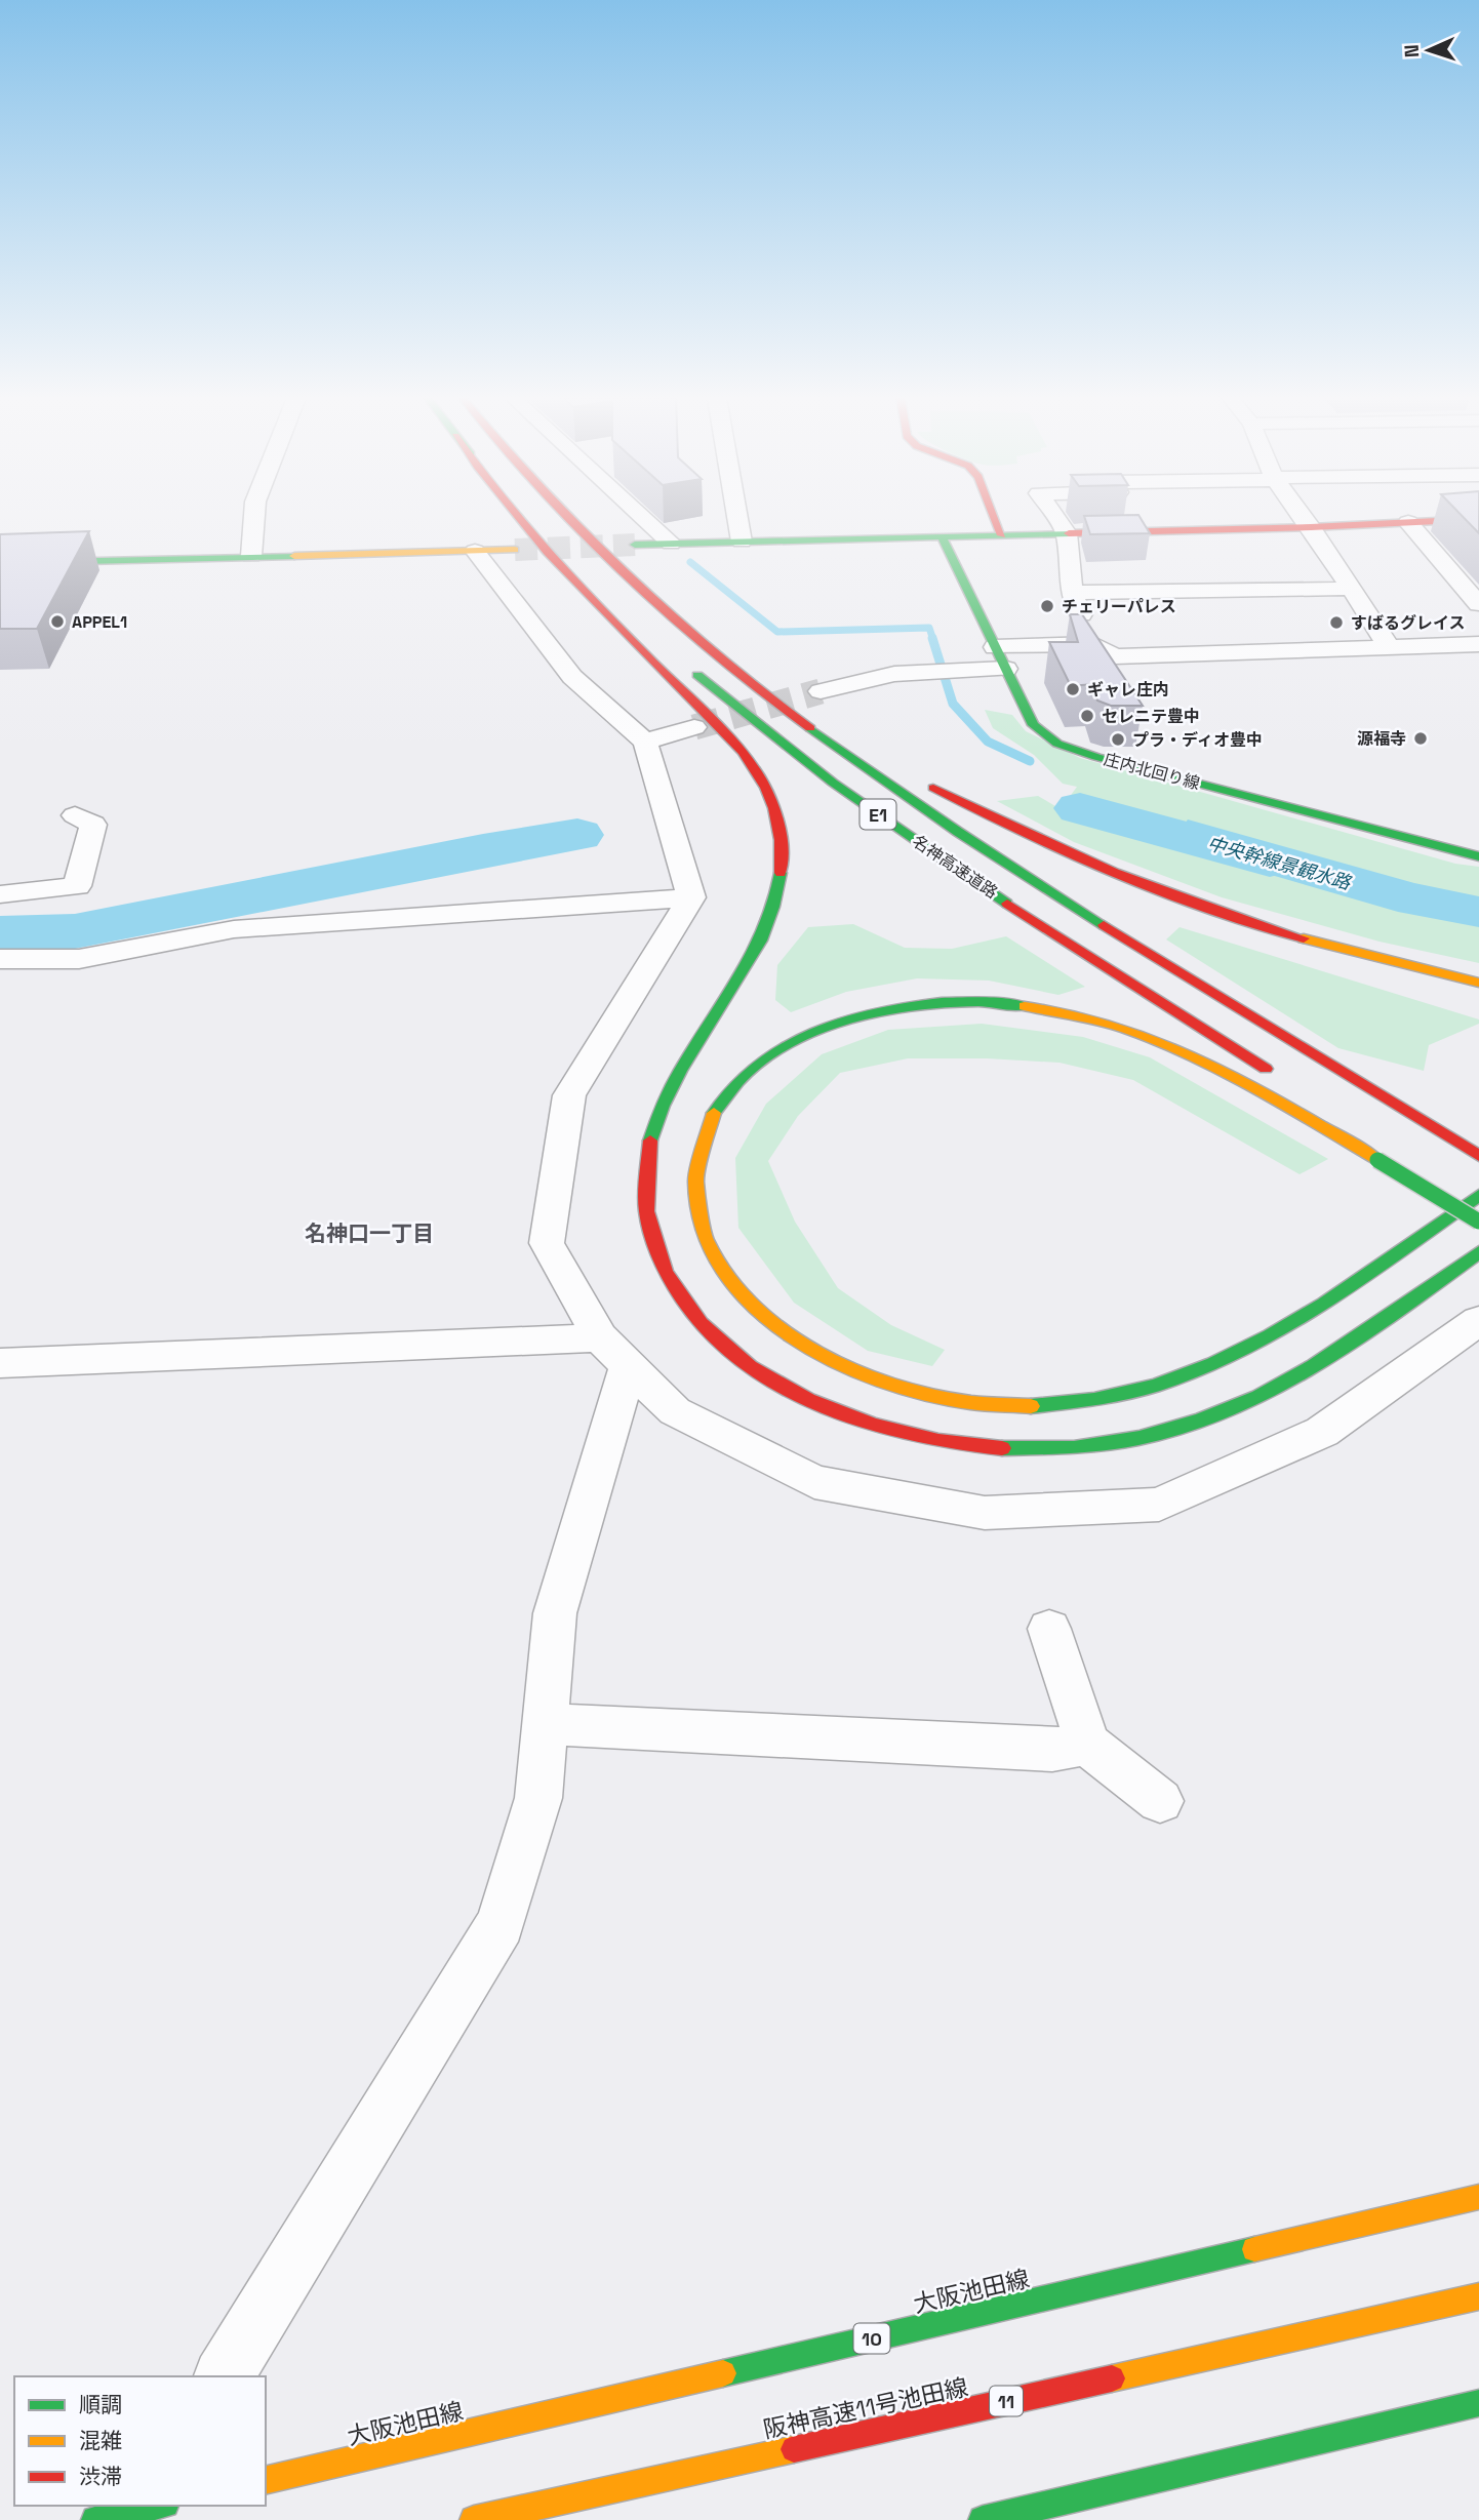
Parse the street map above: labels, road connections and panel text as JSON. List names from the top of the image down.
{
  "streets": {
    "main road": [
      "庄内北回り線",
      "E1",
      "名神高速道路",
      "大阪池田線",
      "10",
      "11",
      "阪神高速11号池田線"
    ]
  },
  "districts": ["名神口一丁目"],
  "water": ["中央幹線景観水路"],
  "places": [
    "チェリーパレス",
    "APPEL1",
    "すばるグレイス",
    "ギャレ庄内",
    "セレニテ豊中",
    "源福寺",
    "プラ・ディオ豊中"
  ],
  "legend": ["順調", "混雑", "渋滞"],
  "north": "left"
}
